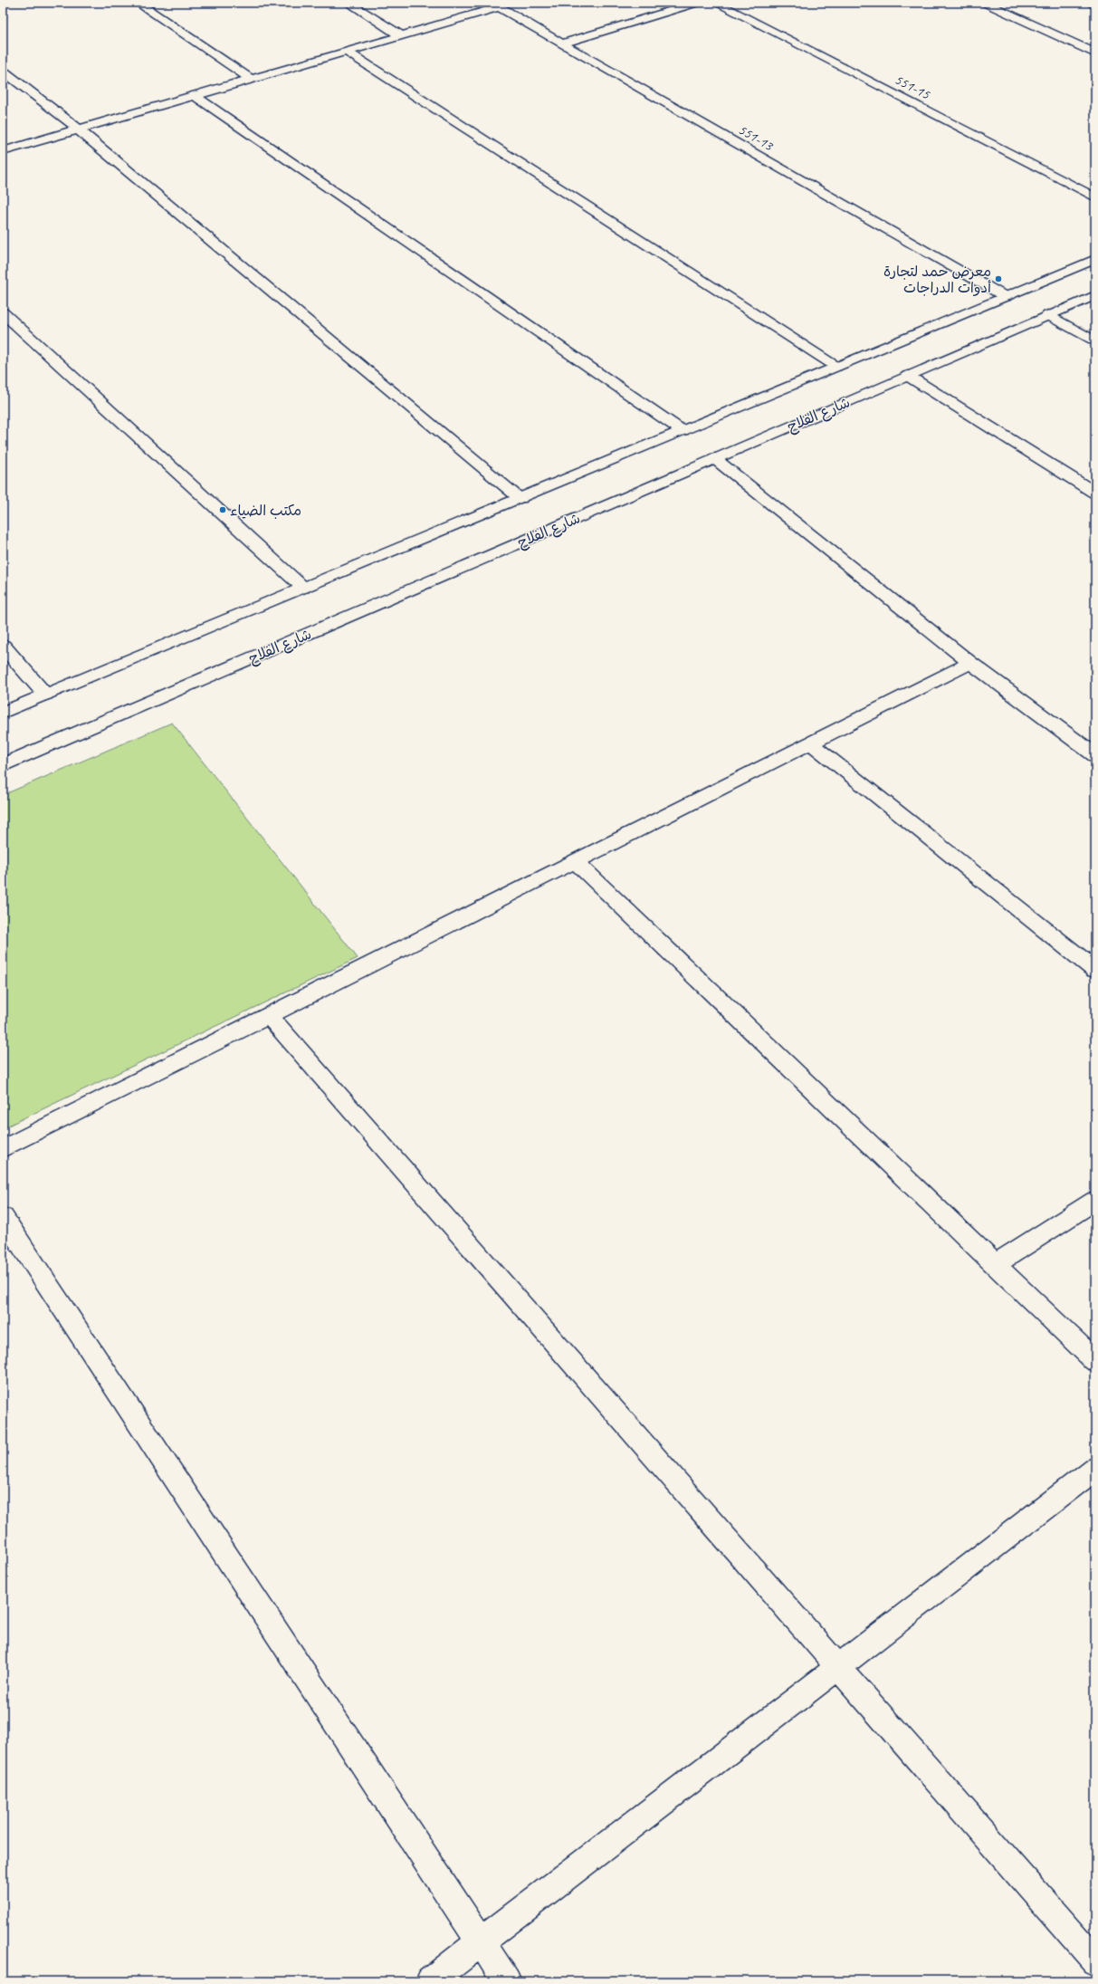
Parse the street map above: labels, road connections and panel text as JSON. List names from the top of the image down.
{
  "streets": {
    "street": ["551-15", "551-13", "شارع الفلاح"]
  },
  "places": ["معرض حمد لتجارة أدوات الدراجات", "مكتب الضياء"]
}
